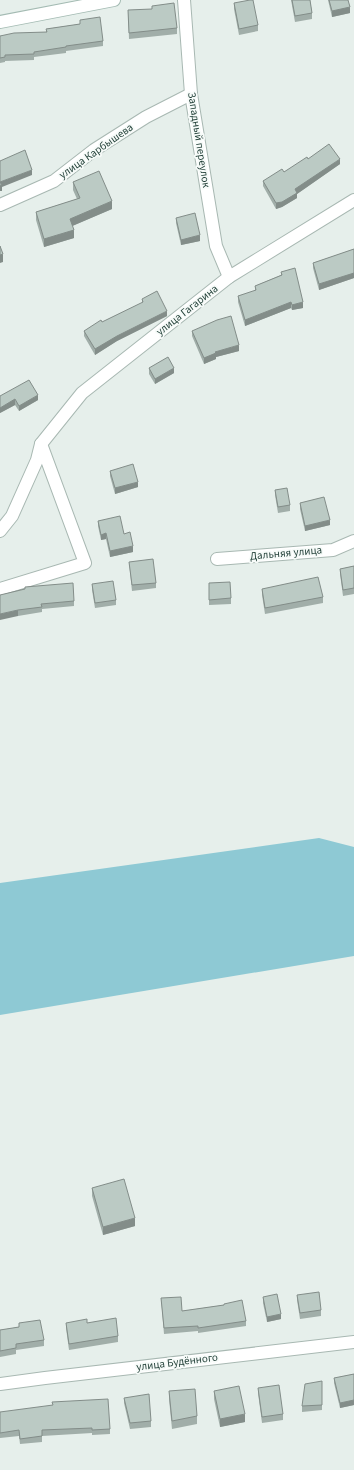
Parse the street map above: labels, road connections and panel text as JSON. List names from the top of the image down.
{
  "streets": {
    "street": [
      "Западный переулок",
      "улица Карбышева",
      "улица Гагарина",
      "Дальняя улица",
      "улица Будённого"
    ]
  },
  "crossings": [
    ["Западный переулок", "улица Карбышева"],
    ["Западный переулок", "улица Гагарина"]
  ]
}
